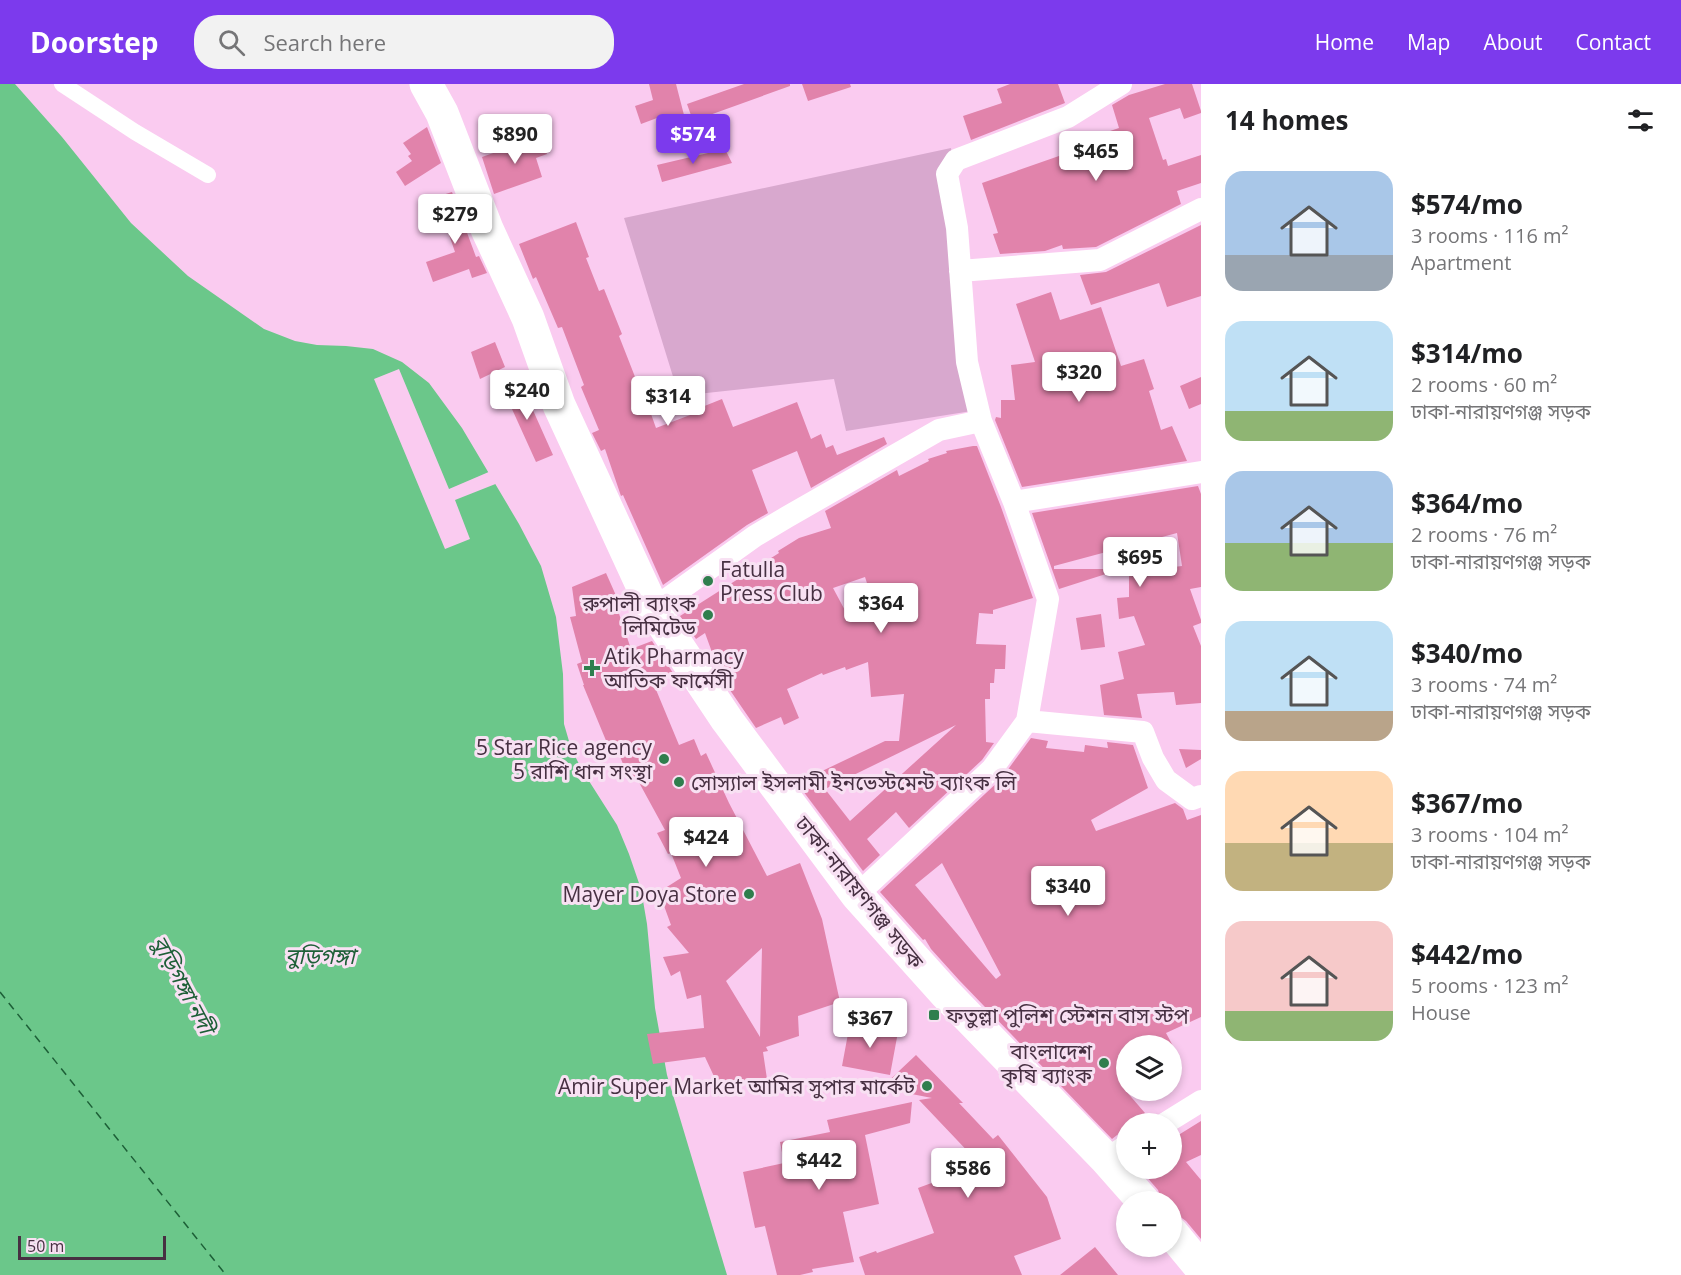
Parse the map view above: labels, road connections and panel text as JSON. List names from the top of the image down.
{
  "streets": {
    "highway": ["ঢাকা-নারায়ণগঞ্জ সড়ক"]
  },
  "water": ["বুড়িগঙ্গা", "বুড়িগঙ্গা নদী"],
  "places": {
    "other": [
      "Fatulla Press Club",
      "রুপালী ব্যাংক লিমিটেড",
      "5 Star Rice agency 5 রাশি ধান সংস্থা",
      "সোস্যাল ইসলামী ইনভেস্টমেন্ট ব্যাংক লি",
      "Mayer Doya Store",
      "বাংলাদেশ কৃষি ব্যাংক",
      "Amir Super Market আমির সুপার মার্কেট"
    ],
    "health": ["Atik Pharmacy আতিক ফার্মেসী"],
    "transit": ["ফতুল্লা পুলিশ স্টেশন বাস স্টপ"]
  },
  "scale_bar": "50 m",
  "page": {
    "header": "Doorstep",
    "search": "Search here",
    "nav": [
      "Home",
      "Map",
      "About",
      "Contact"
    ],
    "heading": "14 homes",
    "price": [
      "$890",
      "$574",
      "$465",
      "$279",
      "$320",
      "$240",
      "$314",
      "$695",
      "$364",
      "$424",
      "$340",
      "$367",
      "$442",
      "$586"
    ],
    "list": [
      {
        "name": "$574/mo",
        "note": "3 rooms · 116 m² · Apartment"
      },
      {
        "name": "$314/mo",
        "note": "2 rooms · 60 m² · ঢাকা-নারায়ণগঞ্জ সড়ক"
      },
      {
        "name": "$364/mo",
        "note": "2 rooms · 76 m² · ঢাকা-নারায়ণগঞ্জ সড়ক"
      },
      {
        "name": "$340/mo",
        "note": "3 rooms · 74 m² · ঢাকা-নারায়ণগঞ্জ সড়ক"
      },
      {
        "name": "$367/mo",
        "note": "3 rooms · 104 m² · ঢাকা-নারায়ণগঞ্জ সড়ক"
      },
      {
        "name": "$442/mo",
        "note": "5 rooms · 123 m² · House"
      }
    ],
    "map_buttons": ["+", "−"],
    "scale": "50 m"
  }
}
